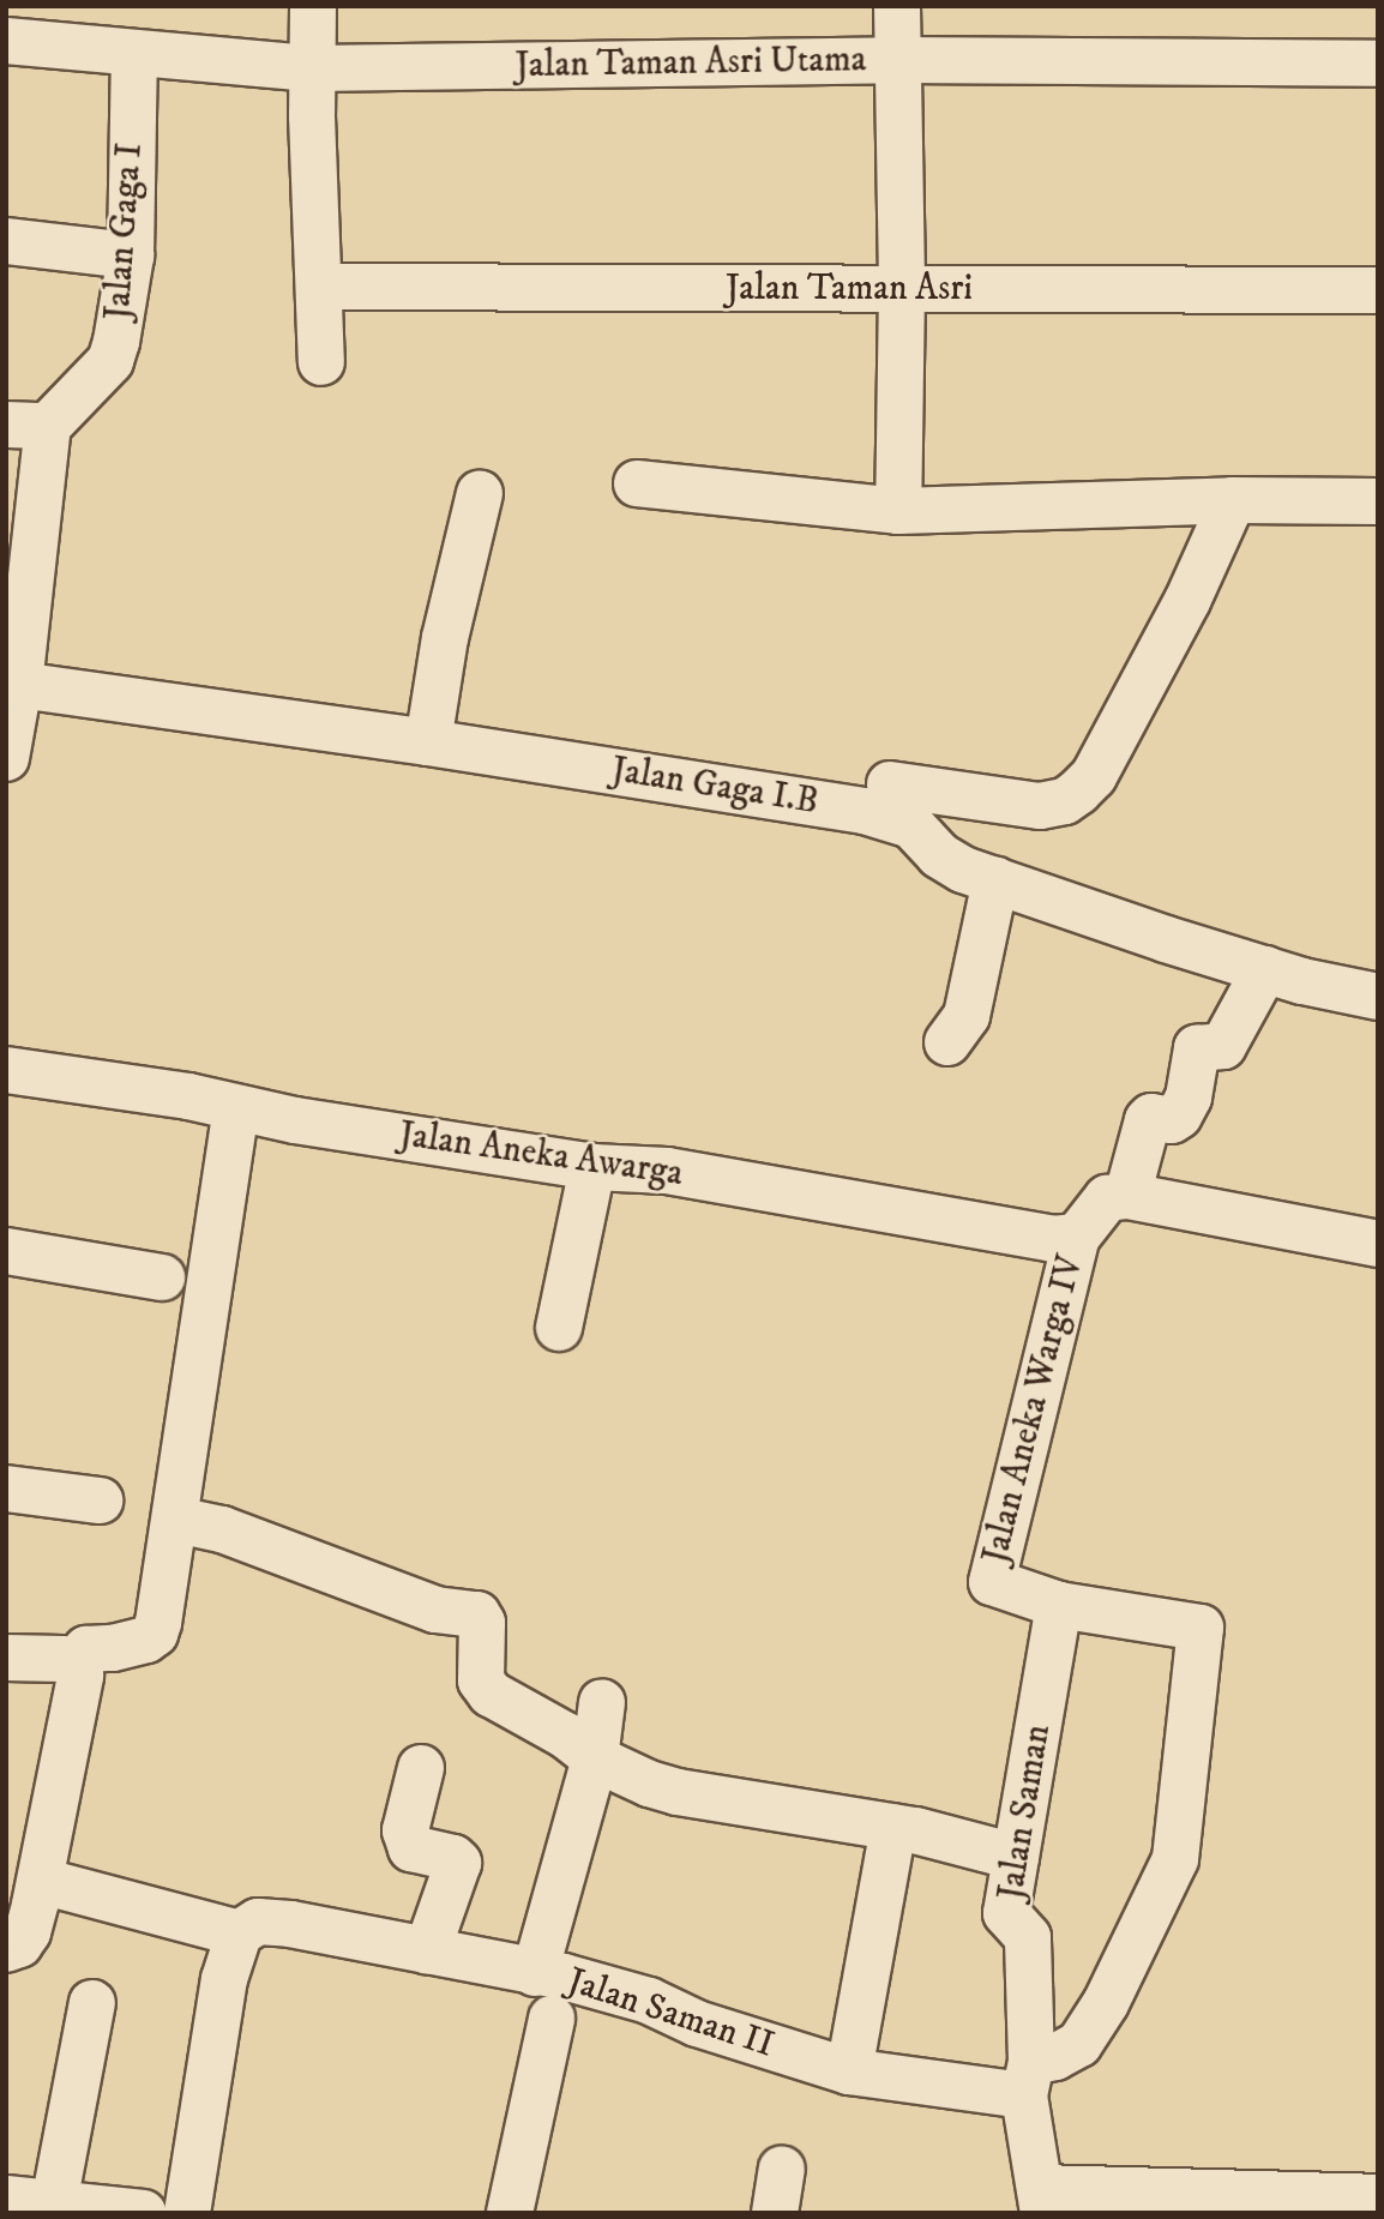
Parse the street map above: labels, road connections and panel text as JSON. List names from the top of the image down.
{
  "streets": {
    "street": [
      "Jalan Taman Asri Utama",
      "Jalan Gaga I",
      "Jalan Taman Asri",
      "Jalan Gaga I.B",
      "Jalan Aneka Awarga",
      "Jalan Aneka Warga IV",
      "Jalan Saman",
      "Jalan Saman II"
    ]
  },
  "crossings": [
    ["Jalan Taman Asri Utama", "Jalan Gaga I"],
    ["Jalan Gaga I", "Jalan Gaga I.B"],
    ["Jalan Aneka Awarga", "Jalan Aneka Warga IV"],
    ["Jalan Aneka Warga IV", "Jalan Saman"],
    ["Jalan Saman", "Jalan Saman II"]
  ]
}
